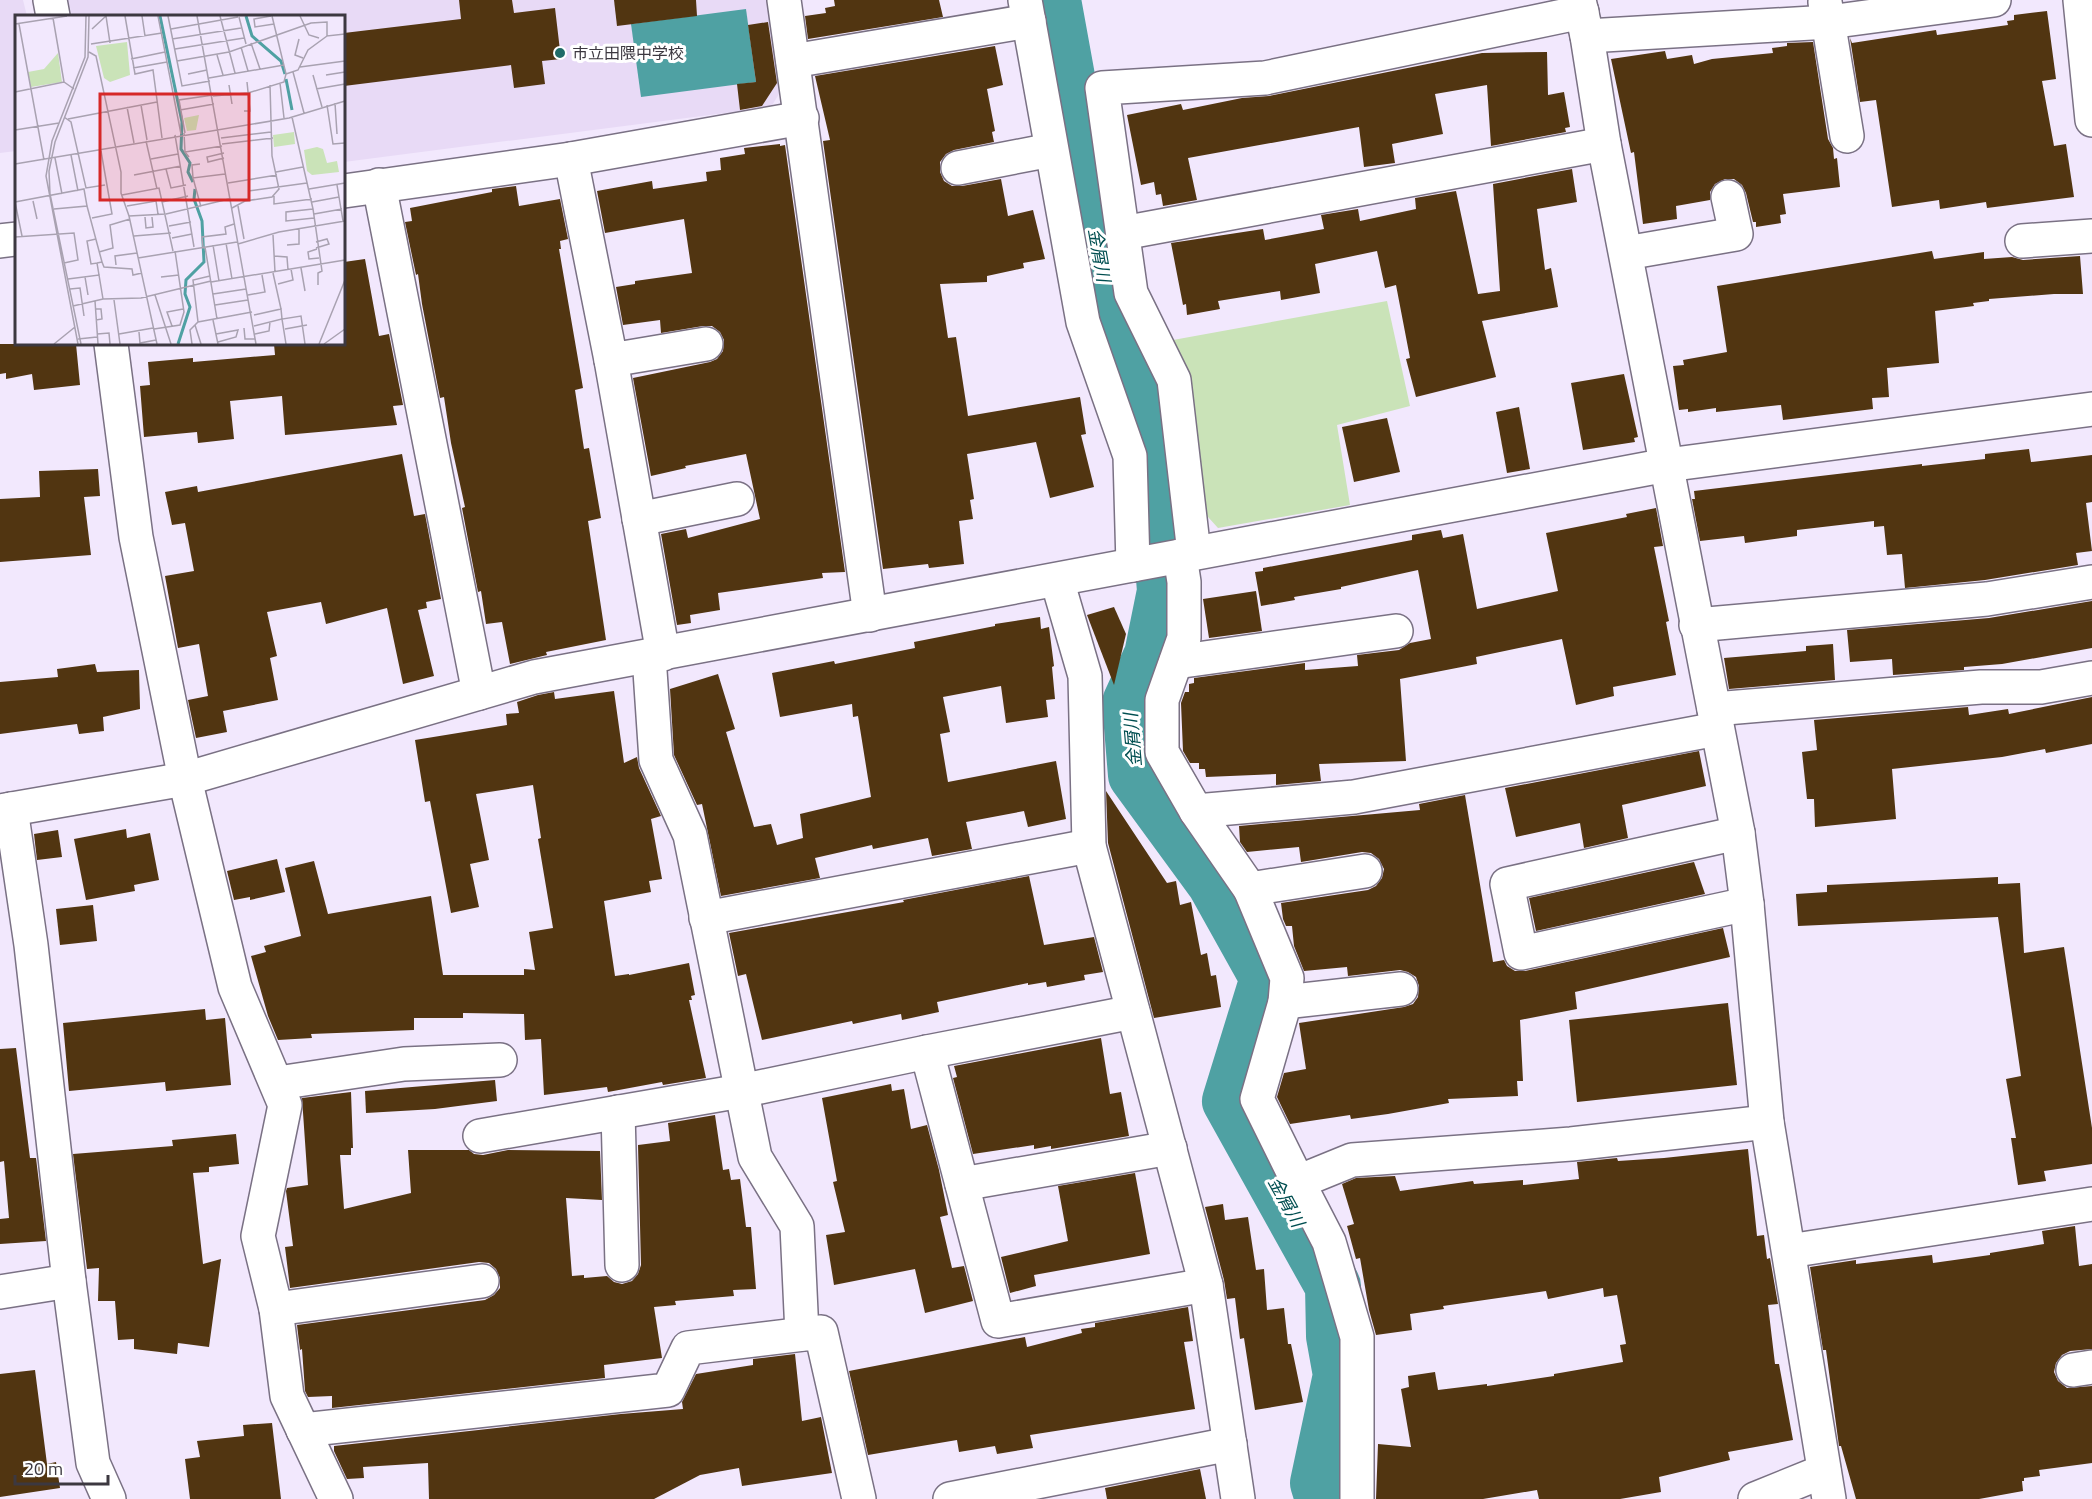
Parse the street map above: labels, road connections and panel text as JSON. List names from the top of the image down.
{
  "water": ["金屑川"],
  "places": ["市立田隈中学校"],
  "scale_bar": "20 m"
}
